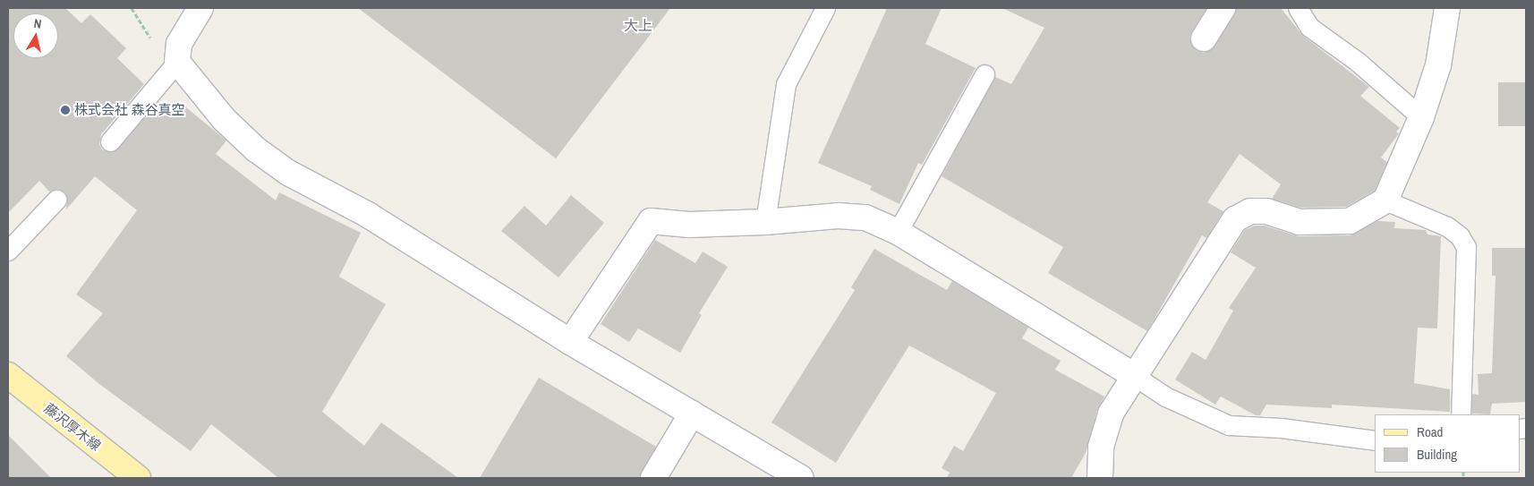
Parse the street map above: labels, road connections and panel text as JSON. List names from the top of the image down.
{
  "streets": {
    "main road": ["藤沢厚木線"]
  },
  "districts": ["大上"],
  "places": ["株式会社 森谷真空"],
  "legend": ["Road", "Building"],
  "north": "top"
}
